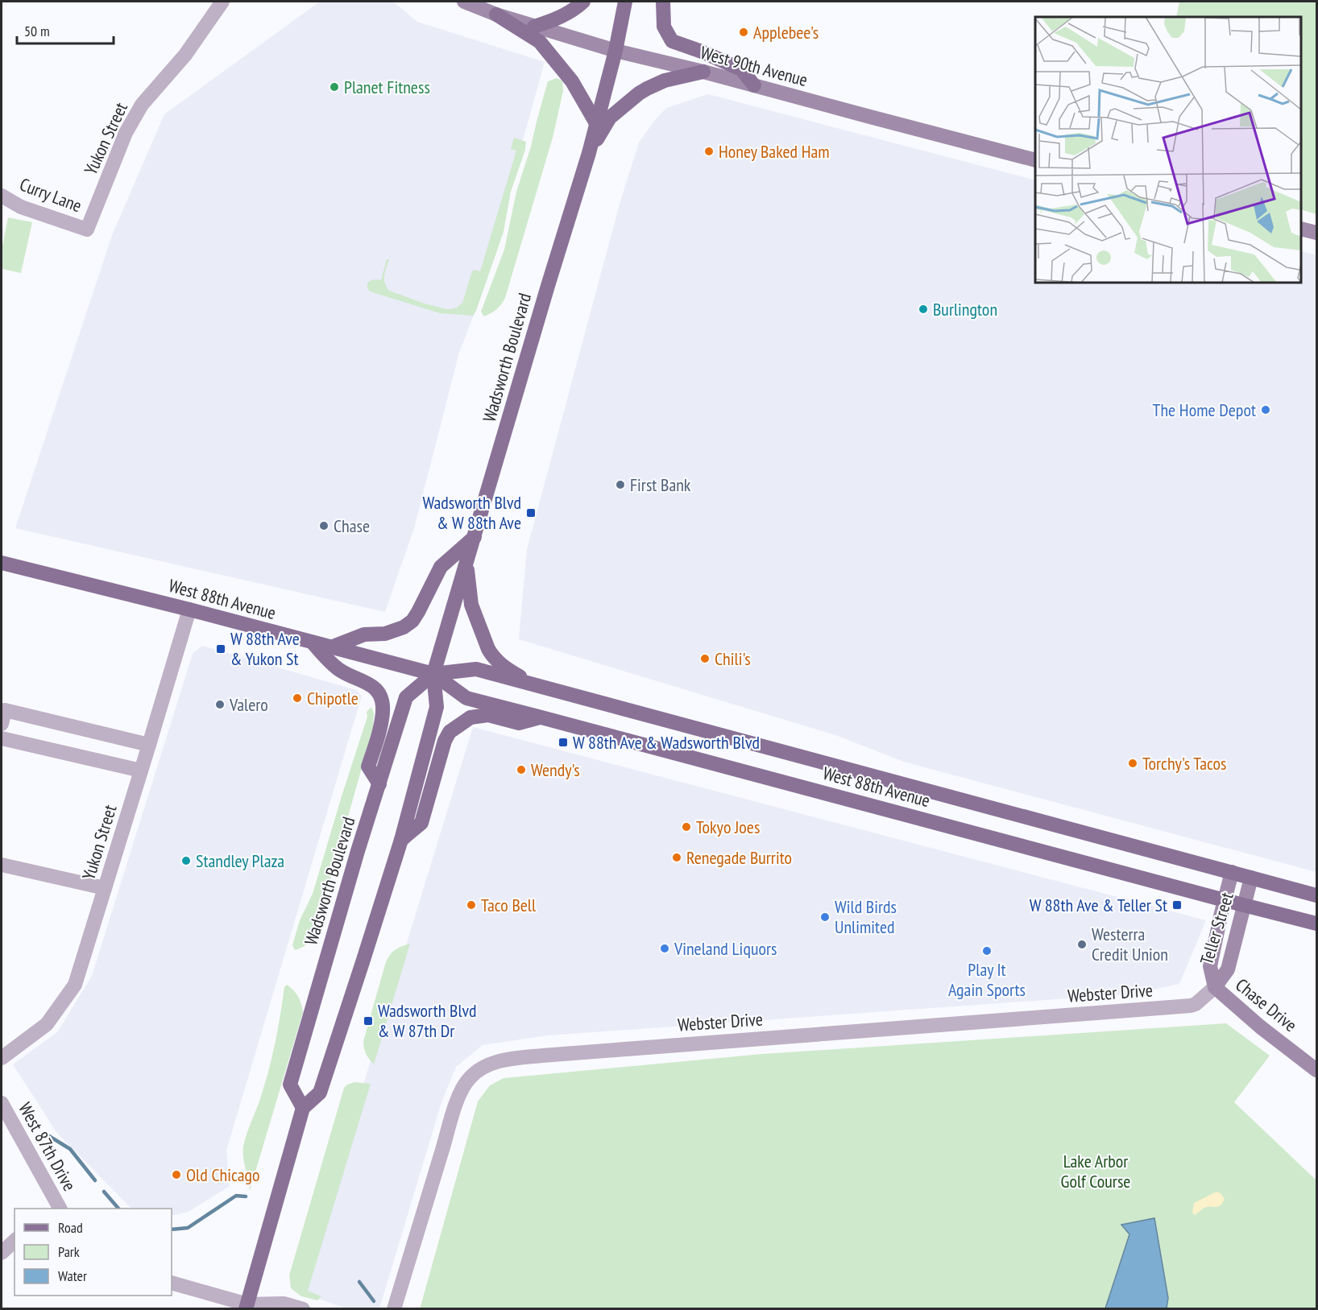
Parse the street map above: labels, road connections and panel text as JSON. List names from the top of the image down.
{
  "streets": {
    "main road": ["Wadsworth Boulevard", "West 88th Avenue"],
    "street": [
      "West 90th Avenue",
      "Yukon Street",
      "Curry Lane",
      "Teller Street",
      "Webster Drive",
      "Chase Drive",
      "West 87th Drive"
    ]
  },
  "crossings": [
    ["West 90th Avenue", "Wadsworth Boulevard"],
    ["Yukon Street", "Curry Lane"],
    ["Yukon Street", "West 88th Avenue"],
    ["Wadsworth Boulevard", "West 88th Avenue"],
    ["West 88th Avenue", "Teller Street"],
    ["Teller Street", "Webster Drive"],
    ["Teller Street", "Chase Drive"],
    ["Webster Drive", "Chase Drive"]
  ],
  "parks": ["Lake Arbor Golf Course"],
  "places": {
    "other": [
      "Applebee's",
      "Planet Fitness",
      "Honey Baked Ham",
      "Burlington",
      "The Home Depot",
      "First Bank",
      "Chase",
      "Chili's",
      "Chipotle",
      "Valero",
      "Torchy's Tacos",
      "Wendy's",
      "Tokyo Joes",
      "Renegade Burrito",
      "Standley Plaza",
      "Taco Bell",
      "Wild Birds Unlimited",
      "Westerra Credit Union",
      "Vineland Liquors",
      "Play It Again Sports",
      "Old Chicago"
    ],
    "transit": [
      "Wadsworth Blvd & W 88th Ave",
      "W 88th Ave & Yukon St",
      "W 88th Ave & Wadsworth Blvd",
      "W 88th Ave & Teller St",
      "Wadsworth Blvd & W 87th Dr"
    ]
  },
  "legend": ["Road", "Park", "Water"],
  "scale_bar": "50 m"
}
